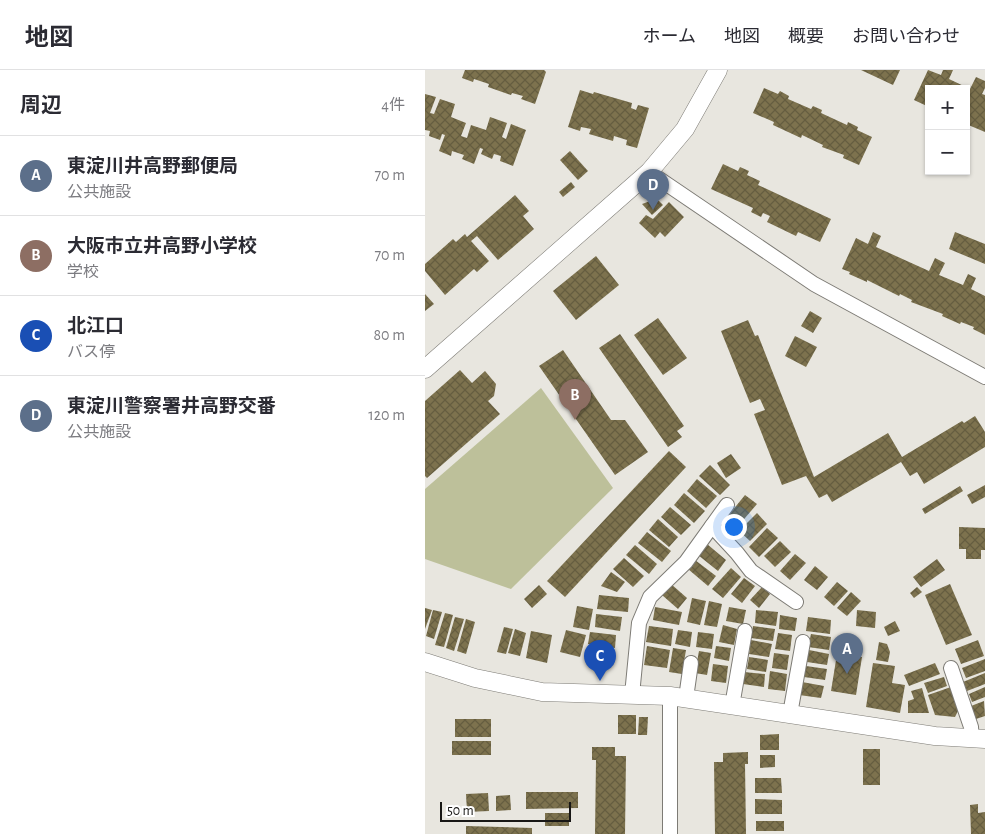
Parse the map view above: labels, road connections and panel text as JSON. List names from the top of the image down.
{
  "scale_bar": "50 m",
  "page": {
    "header": "地図",
    "nav": [
      "ホーム",
      "地図",
      "概要",
      "お問い合わせ"
    ],
    "heading": ["周辺", "4件"],
    "map_buttons": ["+", "−"],
    "list": [
      {
        "mark": "A",
        "name": "東淀川井高野郵便局",
        "note": "公共施設",
        "value": "70 m"
      },
      {
        "mark": "B",
        "name": "大阪市立井高野小学校",
        "note": "学校",
        "value": "70 m"
      },
      {
        "mark": "C",
        "name": "北江口",
        "note": "バス停",
        "value": "80 m"
      },
      {
        "mark": "D",
        "name": "東淀川警察署井高野交番",
        "note": "公共施設",
        "value": "120 m"
      }
    ],
    "pins": [
      "D",
      "B",
      "A",
      "C"
    ],
    "scale": "50 m"
  }
}
